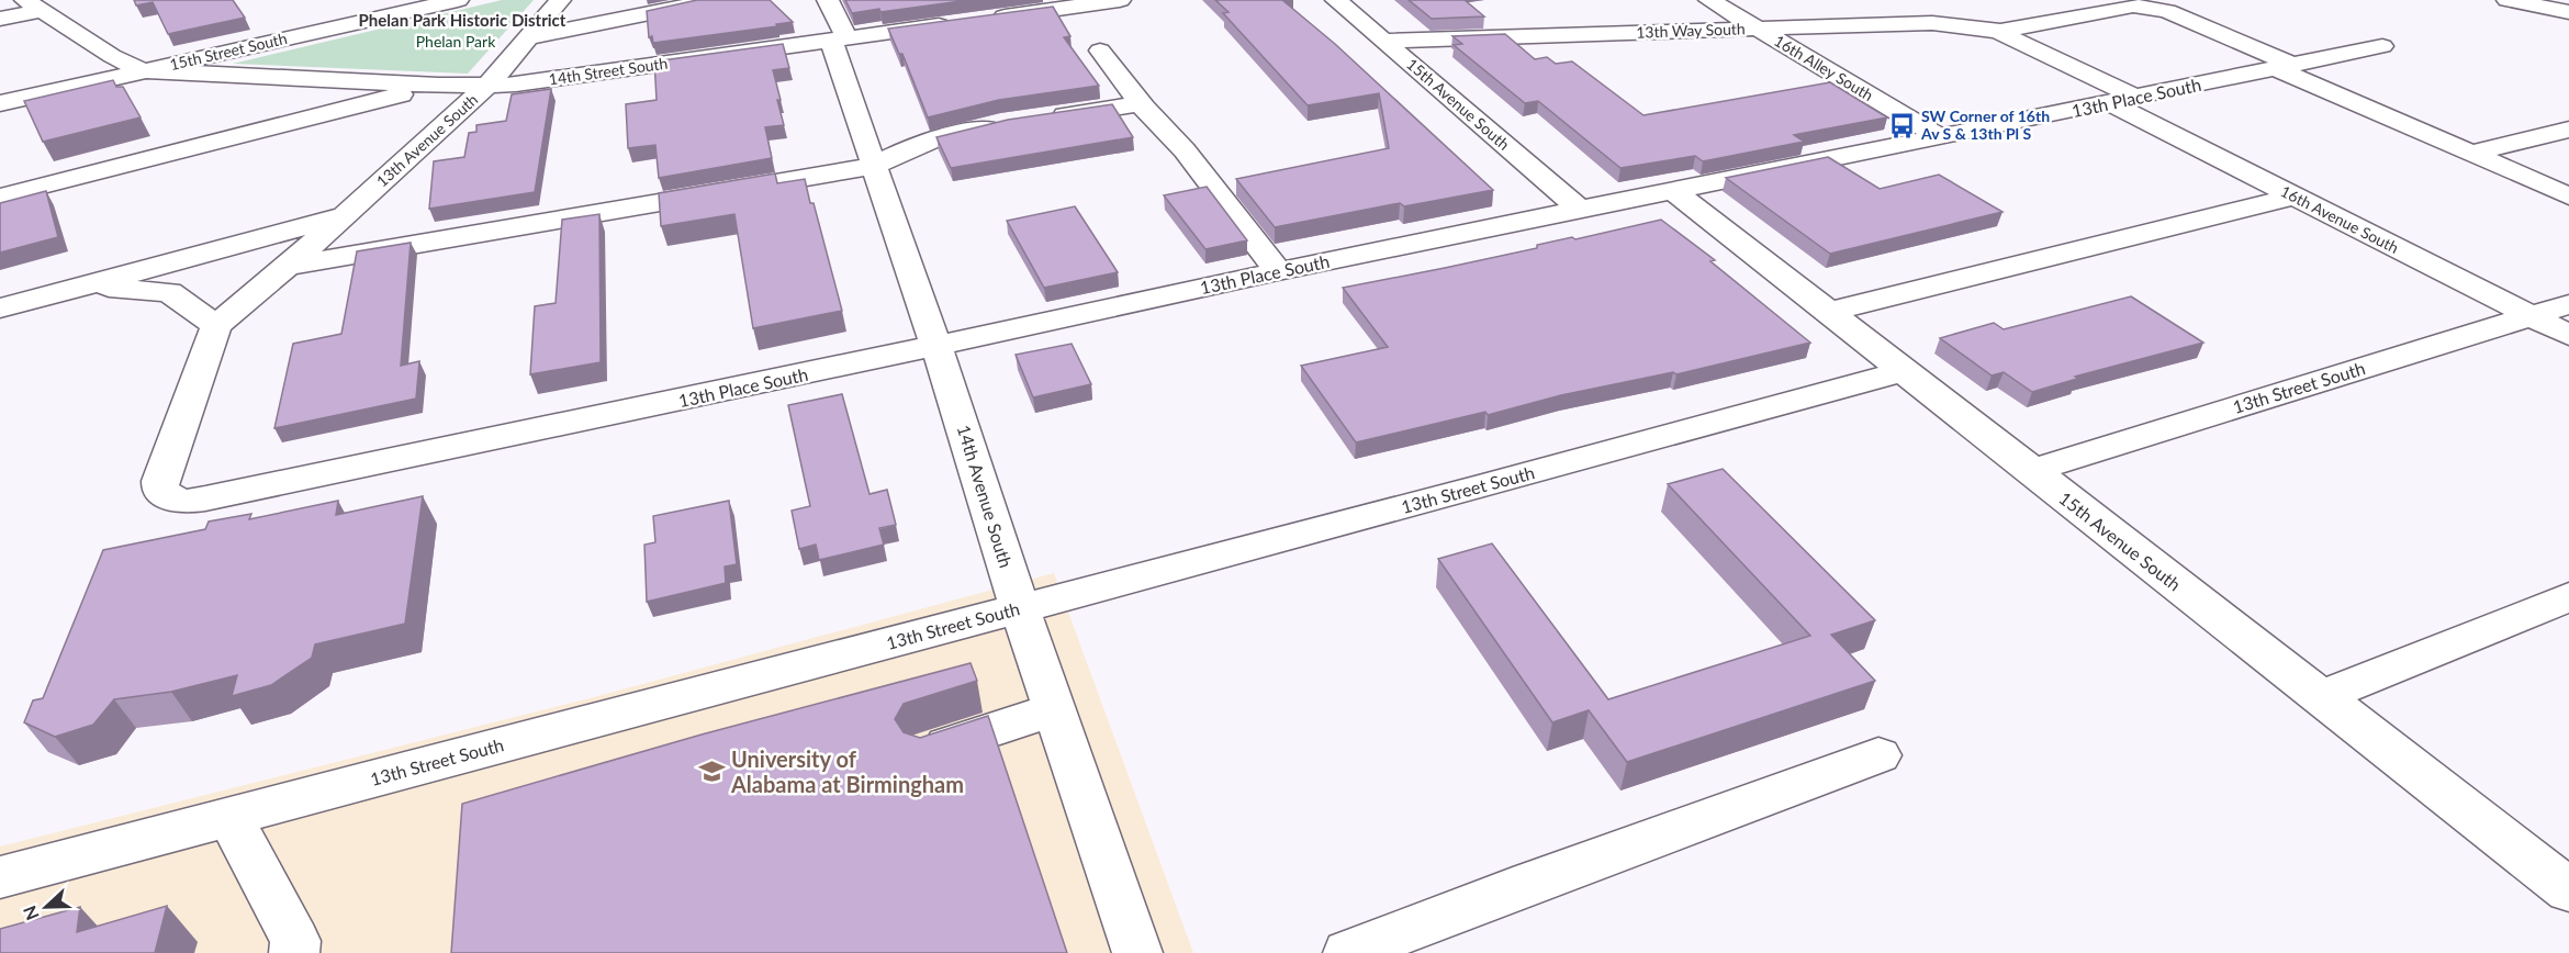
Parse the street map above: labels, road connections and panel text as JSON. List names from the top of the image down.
{
  "streets": {
    "street": [
      "13th Way South",
      "15th Street South",
      "16th Alley South",
      "14th Street South",
      "13th Place South",
      "15th Avenue South",
      "13th Avenue South",
      "16th Avenue South",
      "13th Street South",
      "14th Avenue South"
    ]
  },
  "crossings": [
    ["13th Way South", "16th Alley South"],
    ["13th Way South", "15th Avenue South"],
    ["15th Street South", "13th Avenue South"],
    ["16th Alley South", "13th Place South"],
    ["14th Street South", "13th Avenue South"],
    ["14th Street South", "14th Avenue South"],
    ["13th Place South", "15th Avenue South"],
    ["13th Place South", "13th Avenue South"],
    ["13th Place South", "16th Avenue South"],
    ["13th Place South", "14th Avenue South"],
    ["15th Avenue South", "13th Street South"],
    ["16th Avenue South", "13th Street South"],
    ["13th Street South", "14th Avenue South"]
  ],
  "districts": ["Phelan Park Historic District"],
  "parks": ["Phelan Park"],
  "places": {
    "bus stop": ["SW Corner of 16th Av S & 13th Pl S"],
    "school or university": ["University of Alabama at Birmingham"]
  },
  "north": "left"
}
